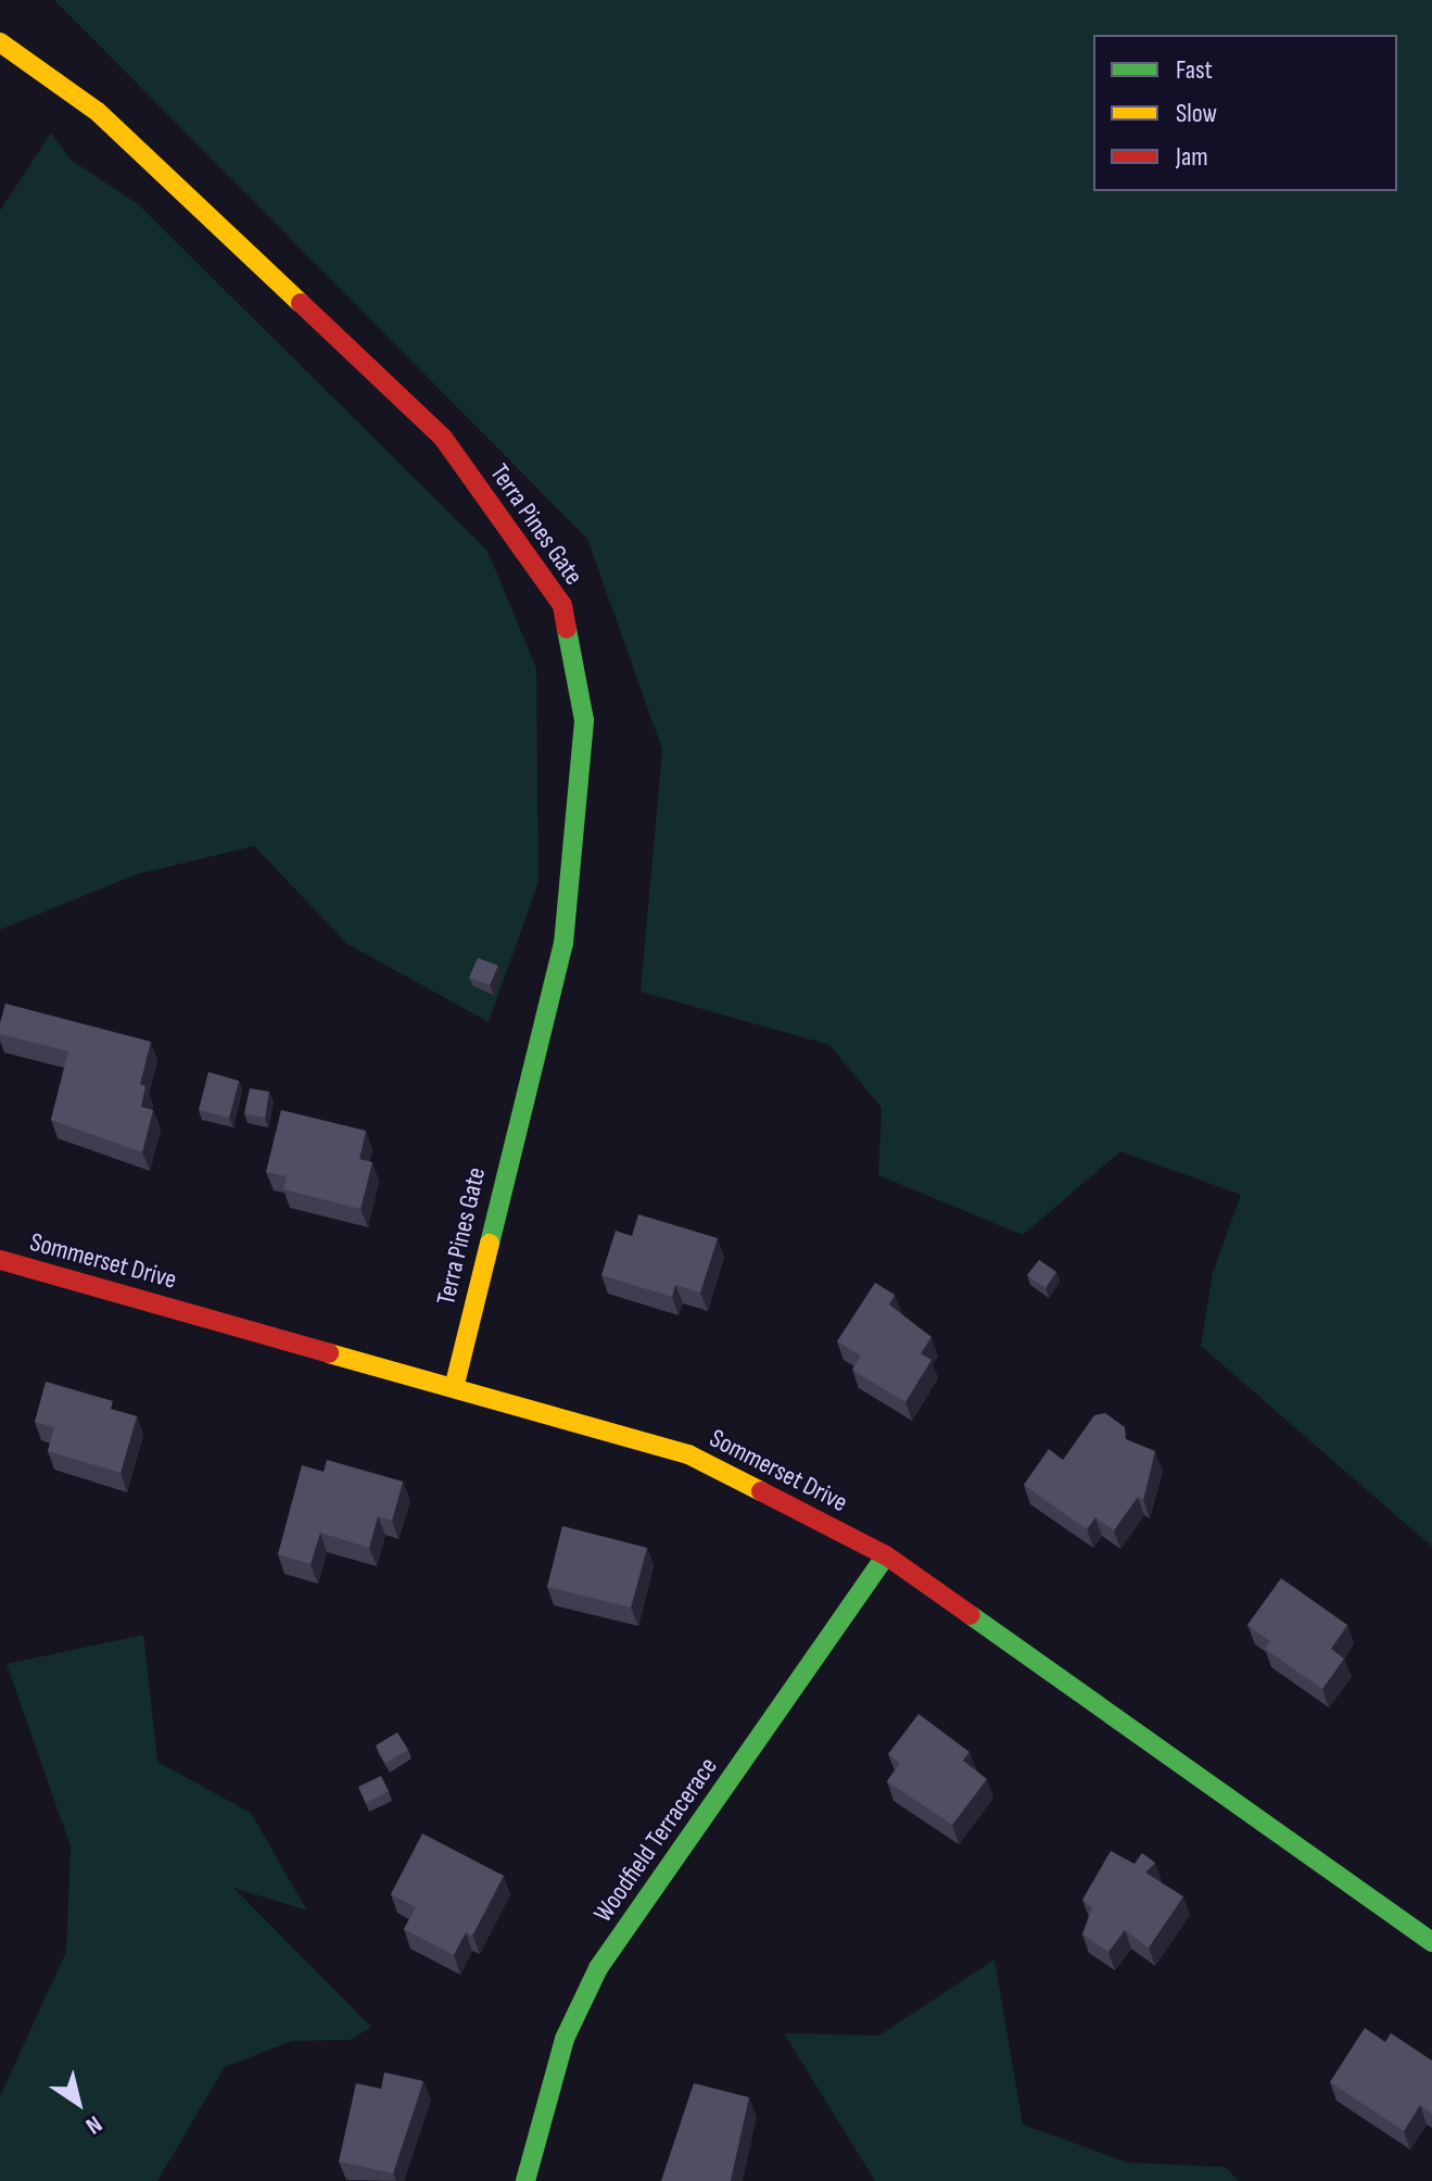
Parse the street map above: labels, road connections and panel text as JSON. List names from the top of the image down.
{
  "streets": {
    "street": ["Terra Pines Gate", "Sommerset Drive", "Woodfield Terracerace"]
  },
  "crossings": [
    ["Terra Pines Gate", "Sommerset Drive"],
    ["Sommerset Drive", "Woodfield Terracerace"]
  ],
  "legend": ["Fast", "Slow", "Jam"],
  "north": "bottom right"
}
